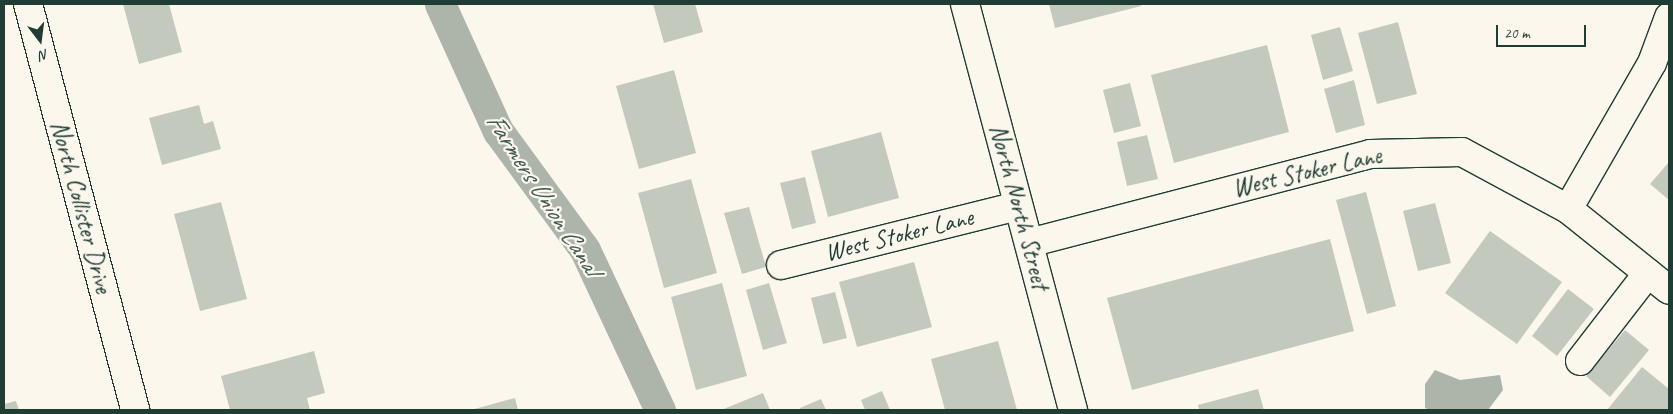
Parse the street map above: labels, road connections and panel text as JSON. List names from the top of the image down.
{
  "streets": {
    "street": ["West Stoker Lane", "North Collister Drive", "North North Street"]
  },
  "crossings": [
    ["West Stoker Lane", "North North Street"]
  ],
  "water": ["Farmers Union Canal"],
  "scale_bar": "20 m",
  "north": "bottom"
}
